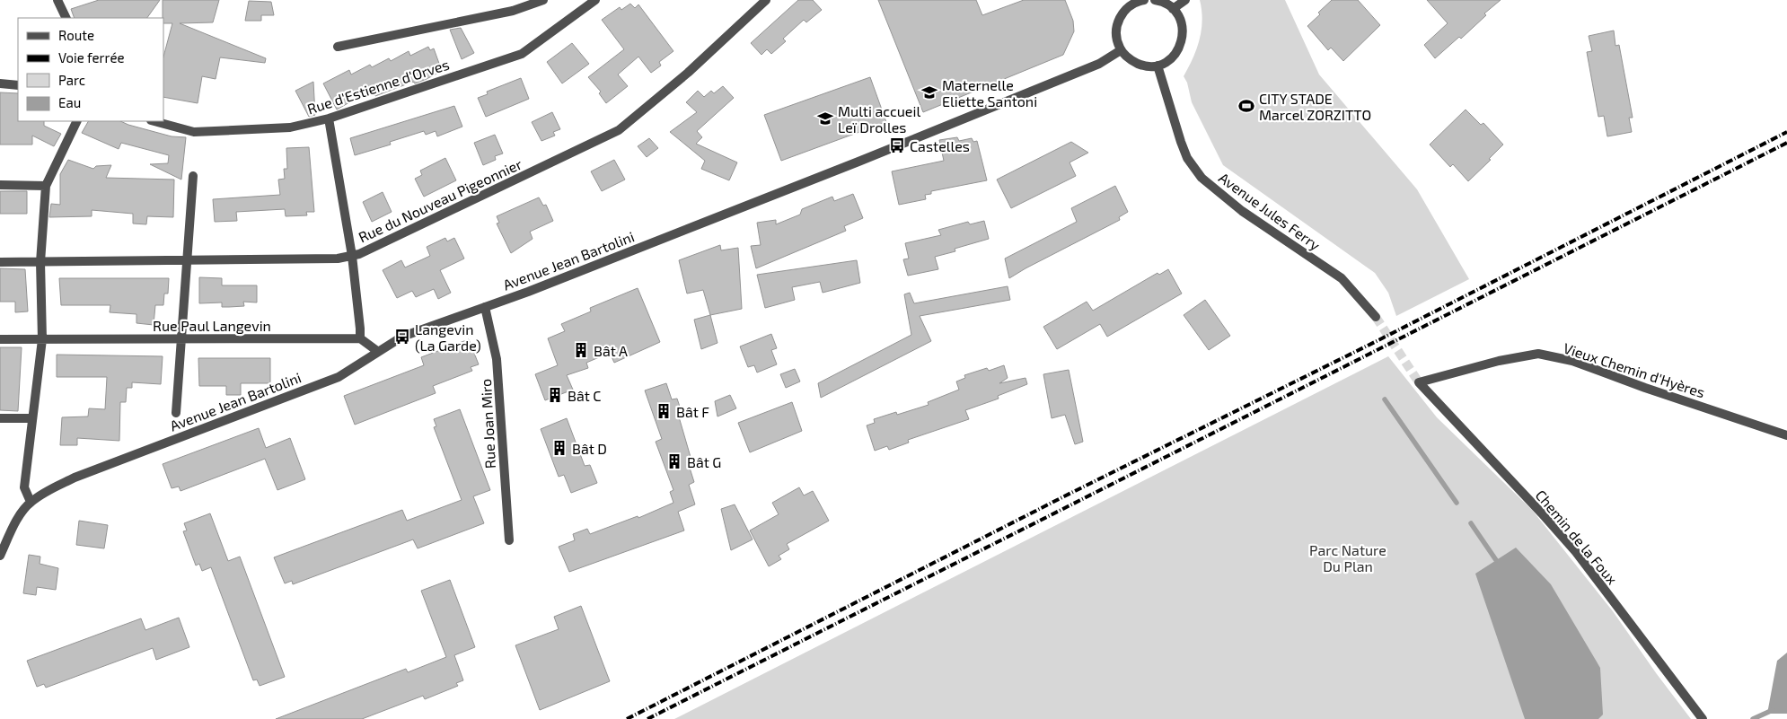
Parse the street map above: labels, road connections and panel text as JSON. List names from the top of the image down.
{
  "streets": {
    "street": [
      "Rue d'Estienne d'Orves",
      "Rue du Nouveau Pigeonnier",
      "Avenue Jules Ferry",
      "Avenue Jean Bartolini",
      "Rue Paul Langevin",
      "Vieux Chemin d'Hyères",
      "Rue Joan Miro",
      "Chemin de la Foux"
    ]
  },
  "crossings": [
    ["Avenue Jean Bartolini", "Rue Joan Miro"],
    ["Vieux Chemin d'Hyères", "Chemin de la Foux"]
  ],
  "parks": ["Parc Nature Du Plan"],
  "places": {
    "school or university": ["Maternelle Eliette Santoni", "Multi accueil Leï Drolles"],
    "sports": ["CITY STADE Marcel ZORZITTO"],
    "bus stop": ["Castelles", "Langevin (La Garde)"],
    "building": [
      "Bât A",
      "Bât C",
      "Bât F",
      "Bât D",
      "Bât G"
    ]
  },
  "legend": [
    "Route",
    "Voie ferrée",
    "Parc",
    "Eau"
  ]
}
